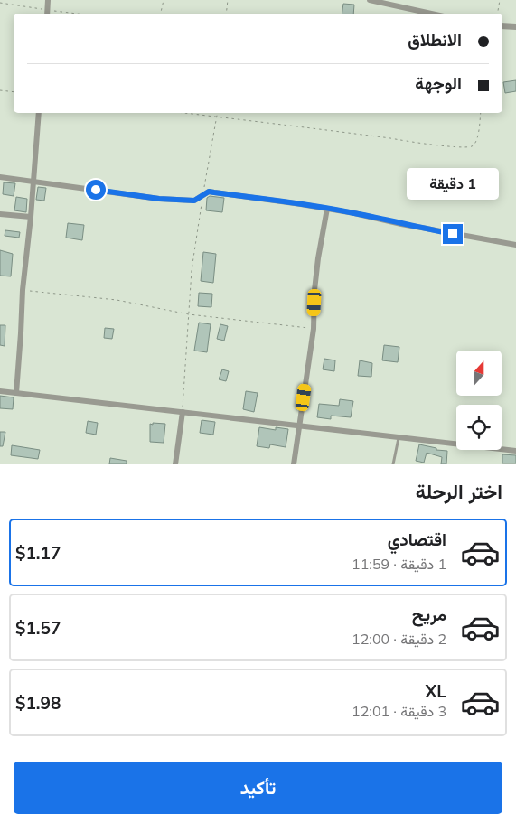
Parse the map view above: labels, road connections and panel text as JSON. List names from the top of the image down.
{
  "north": "top",
  "page": {
    "banner": ["الانطلاق", "الوجهة"],
    "bubble": "1 دقيقة",
    "heading": "اختر الرحلة",
    "list": [
      {
        "name": "اقتصادي",
        "note": "1 دقيقة · 11:59",
        "value": "$1.17"
      },
      {
        "name": "مريح",
        "note": "2 دقيقة · 12:00",
        "value": "$1.57"
      },
      {
        "name": "XL",
        "note": "3 دقيقة · 12:01",
        "value": "$1.98"
      }
    ],
    "buttons": "تأكيد"
  }
}
